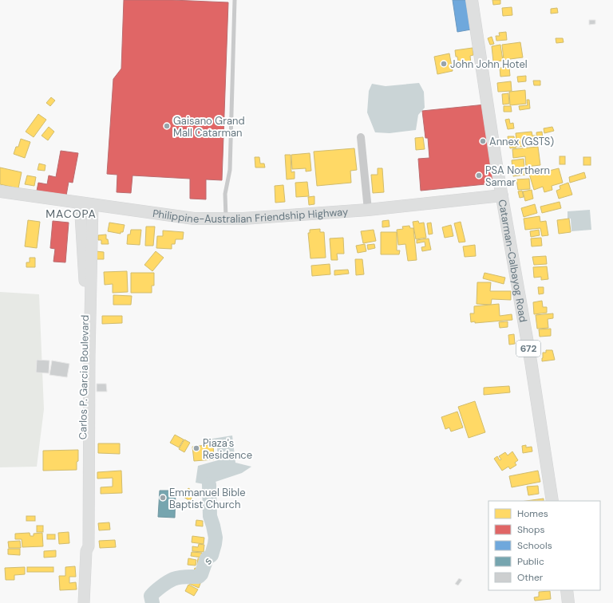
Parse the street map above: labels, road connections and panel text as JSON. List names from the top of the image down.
{
  "streets": {
    "main road": [
      "Philippine-Australian Friendship Highway",
      "Catarman-Calbayog Road",
      "672",
      "Carlos P. Garcia Boulevard"
    ]
  },
  "crossings": [
    ["Philippine-Australian Friendship Highway", "Catarman-Calbayog Road"],
    ["Philippine-Australian Friendship Highway", "Carlos P. Garcia Boulevard"]
  ],
  "districts": ["MACOPA"],
  "water": ["s"],
  "places": [
    "John John Hotel",
    "Gaisano Grand Mall Catarman",
    "Annex (GSTS)",
    "PSA Northern Samar",
    "Piaza's Residence",
    "Emmanuel Bible Baptist Church"
  ],
  "legend": [
    "Homes",
    "Shops",
    "Schools",
    "Public",
    "Other"
  ]
}
